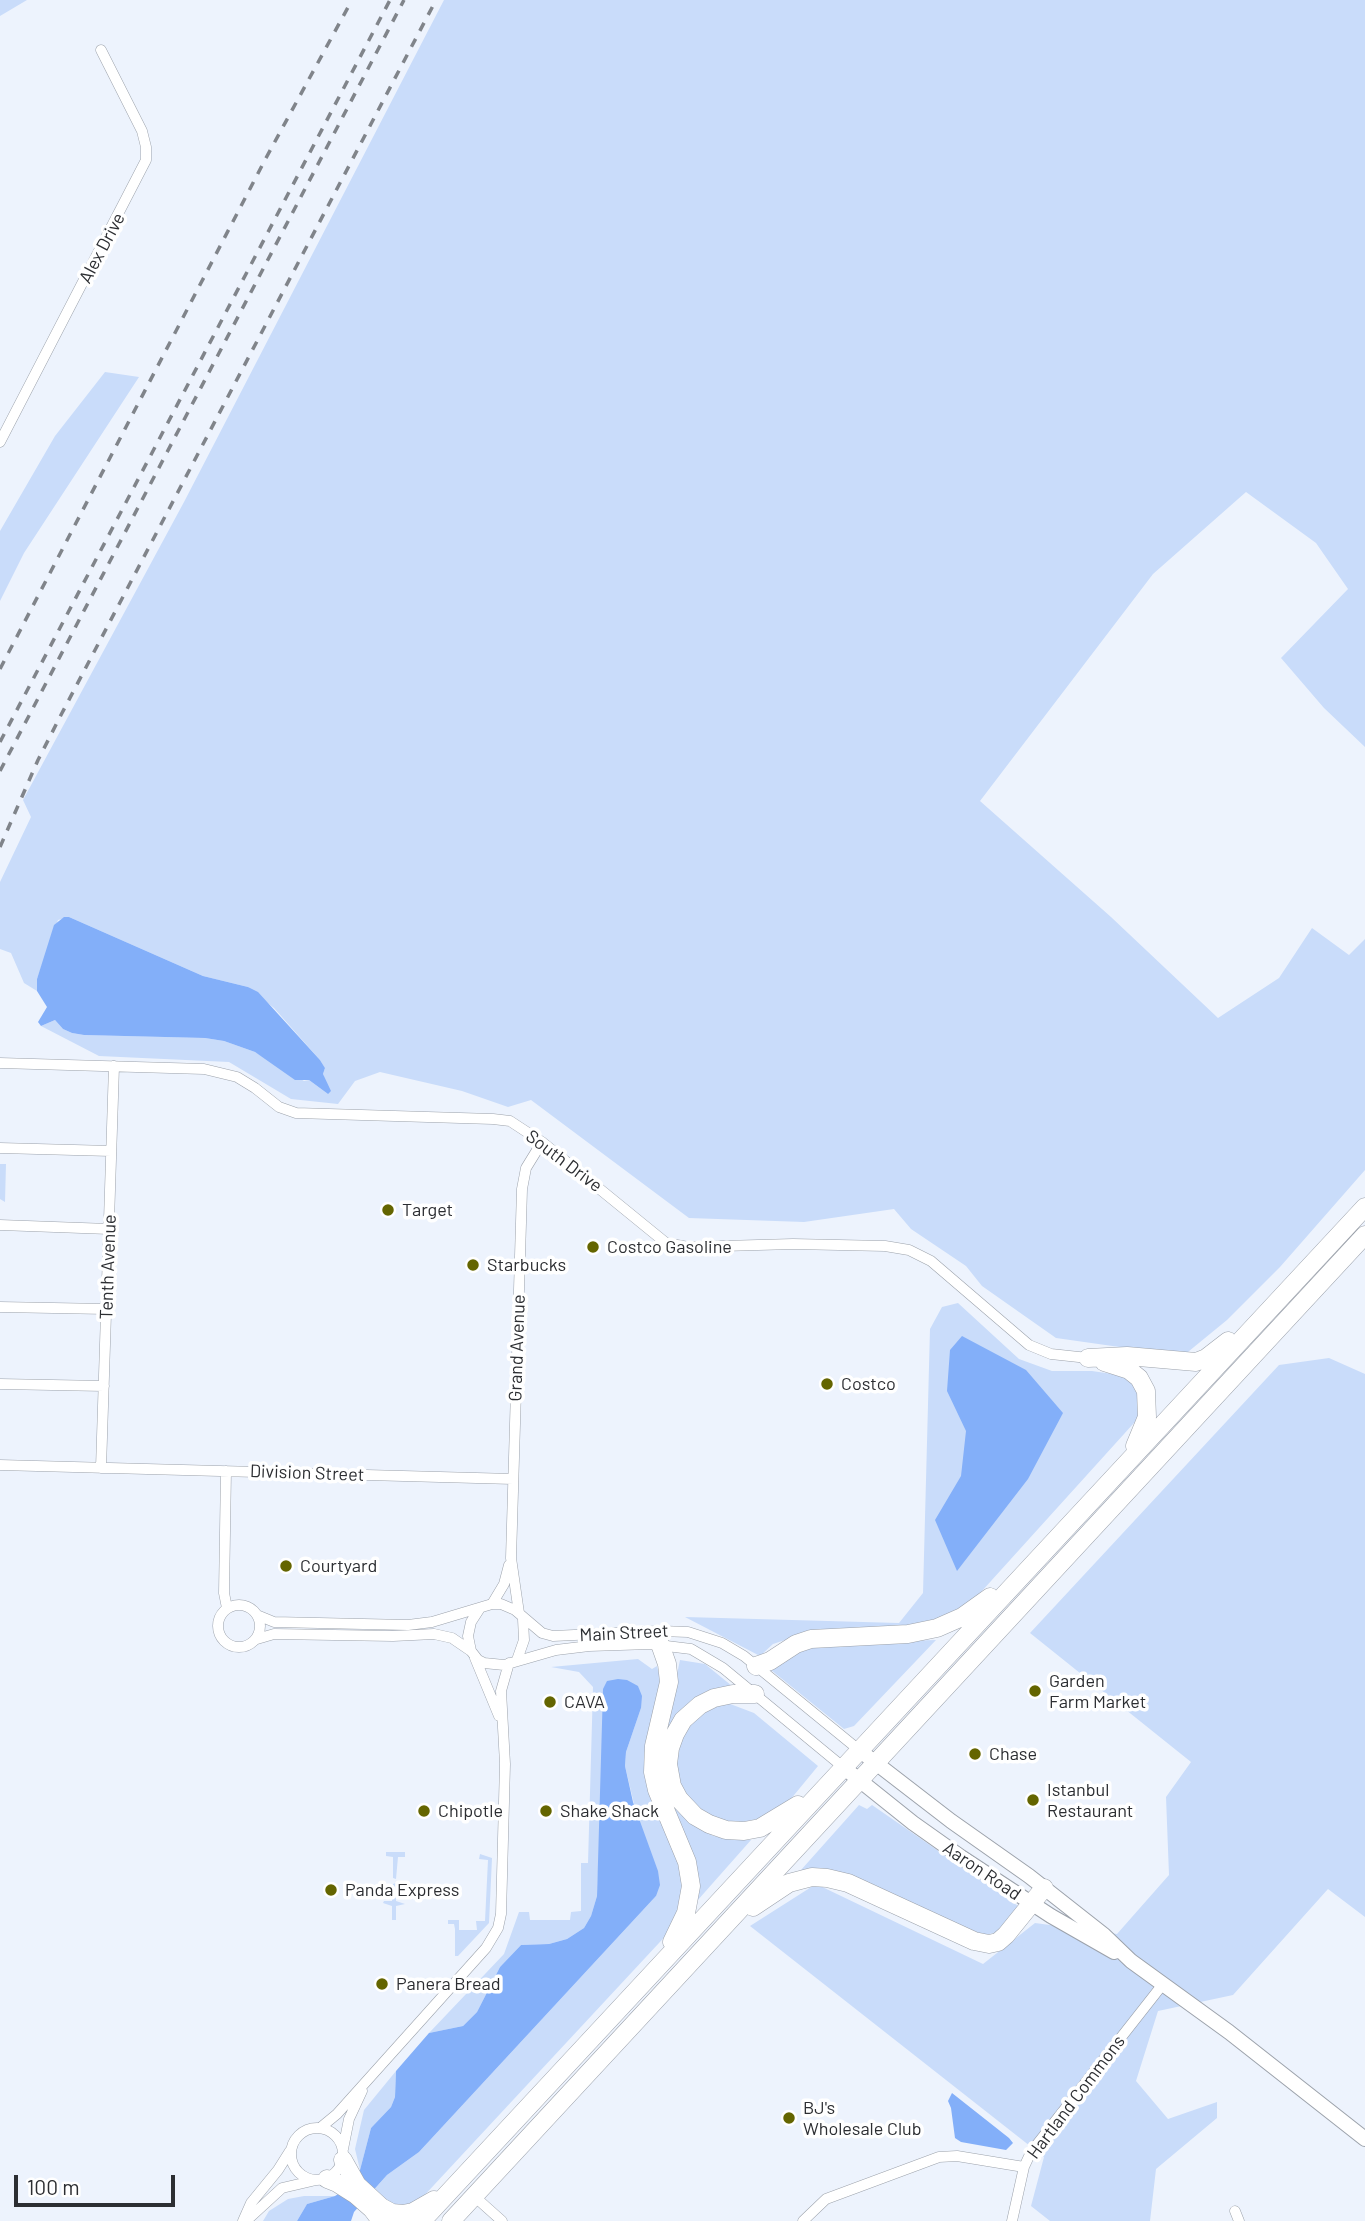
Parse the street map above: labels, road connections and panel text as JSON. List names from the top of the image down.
{
  "streets": {
    "street": [
      "Alex Drive",
      "South Drive",
      "Tenth Avenue",
      "Grand Avenue",
      "Division Street",
      "Main Street",
      "Aaron Road",
      "Hartland Commons"
    ]
  },
  "crossings": [
    ["South Drive", "Tenth Avenue"],
    ["South Drive", "Grand Avenue"],
    ["Tenth Avenue", "Division Street"],
    ["Grand Avenue", "Division Street"],
    ["Grand Avenue", "Main Street"],
    ["Main Street", "Aaron Road"],
    ["Aaron Road", "Hartland Commons"]
  ],
  "places": [
    "Target",
    "Costco Gasoline",
    "Starbucks",
    "Costco",
    "Courtyard",
    "Garden Farm Market",
    "CAVA",
    "Chase",
    "Istanbul Restaurant",
    "Chipotle",
    "Shake Shack",
    "Panda Express",
    "Panera Bread",
    "BJ's Wholesale Club"
  ],
  "scale_bar": "100 m"
}
